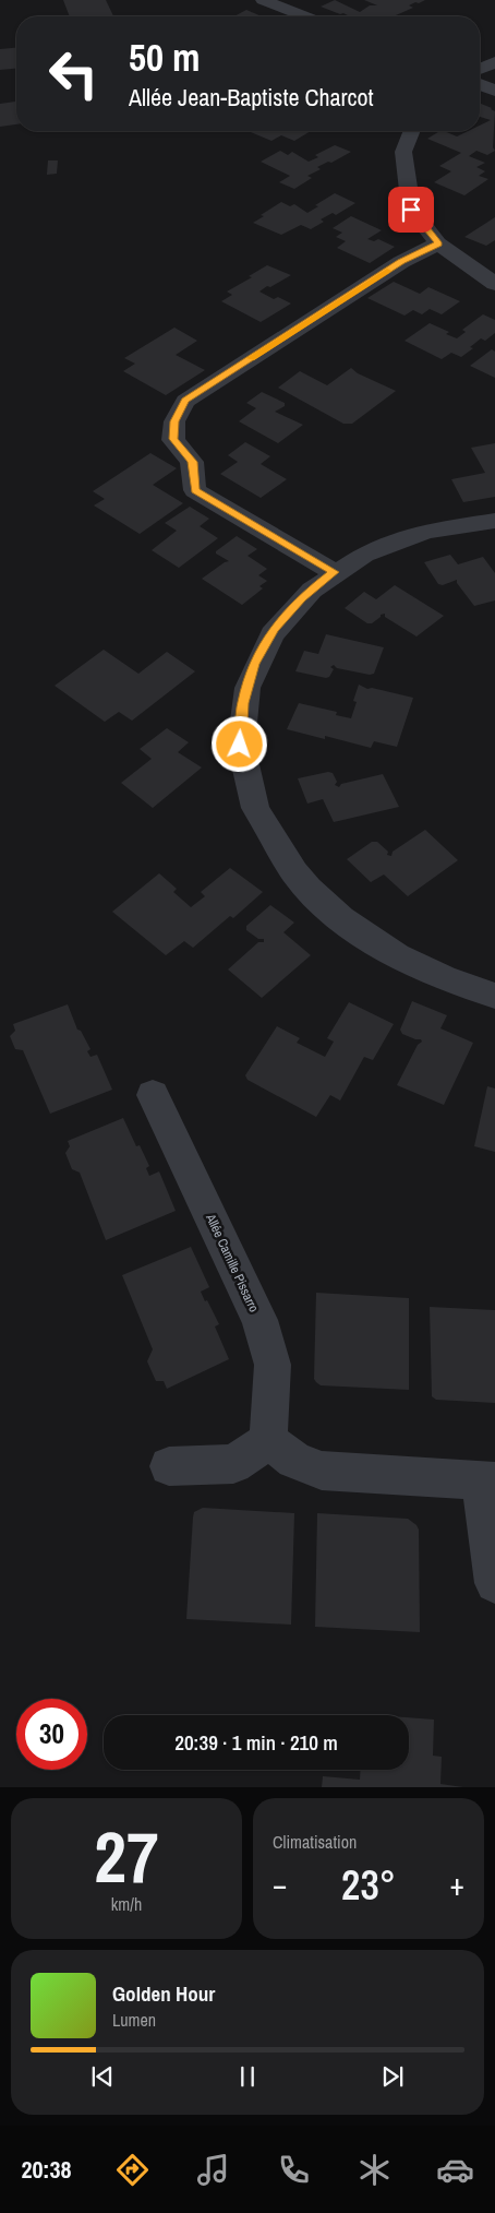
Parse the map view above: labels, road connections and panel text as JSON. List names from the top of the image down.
{
  "streets": {
    "street": ["Allée Camille Pissarro"]
  },
  "page": {
    "turn": ["50 m", "Allée Jean-Baptiste Charcot"],
    "limit": "30",
    "trip": "20:39 · 1 min · 210 m",
    "tile": [
      ["27", "km/h"],
      "Climatisation"
    ],
    "heat": ["−", "23°", "+"],
    "song": ["Golden Hour", "Lumen"],
    "tabs": "20:38"
  }
}
